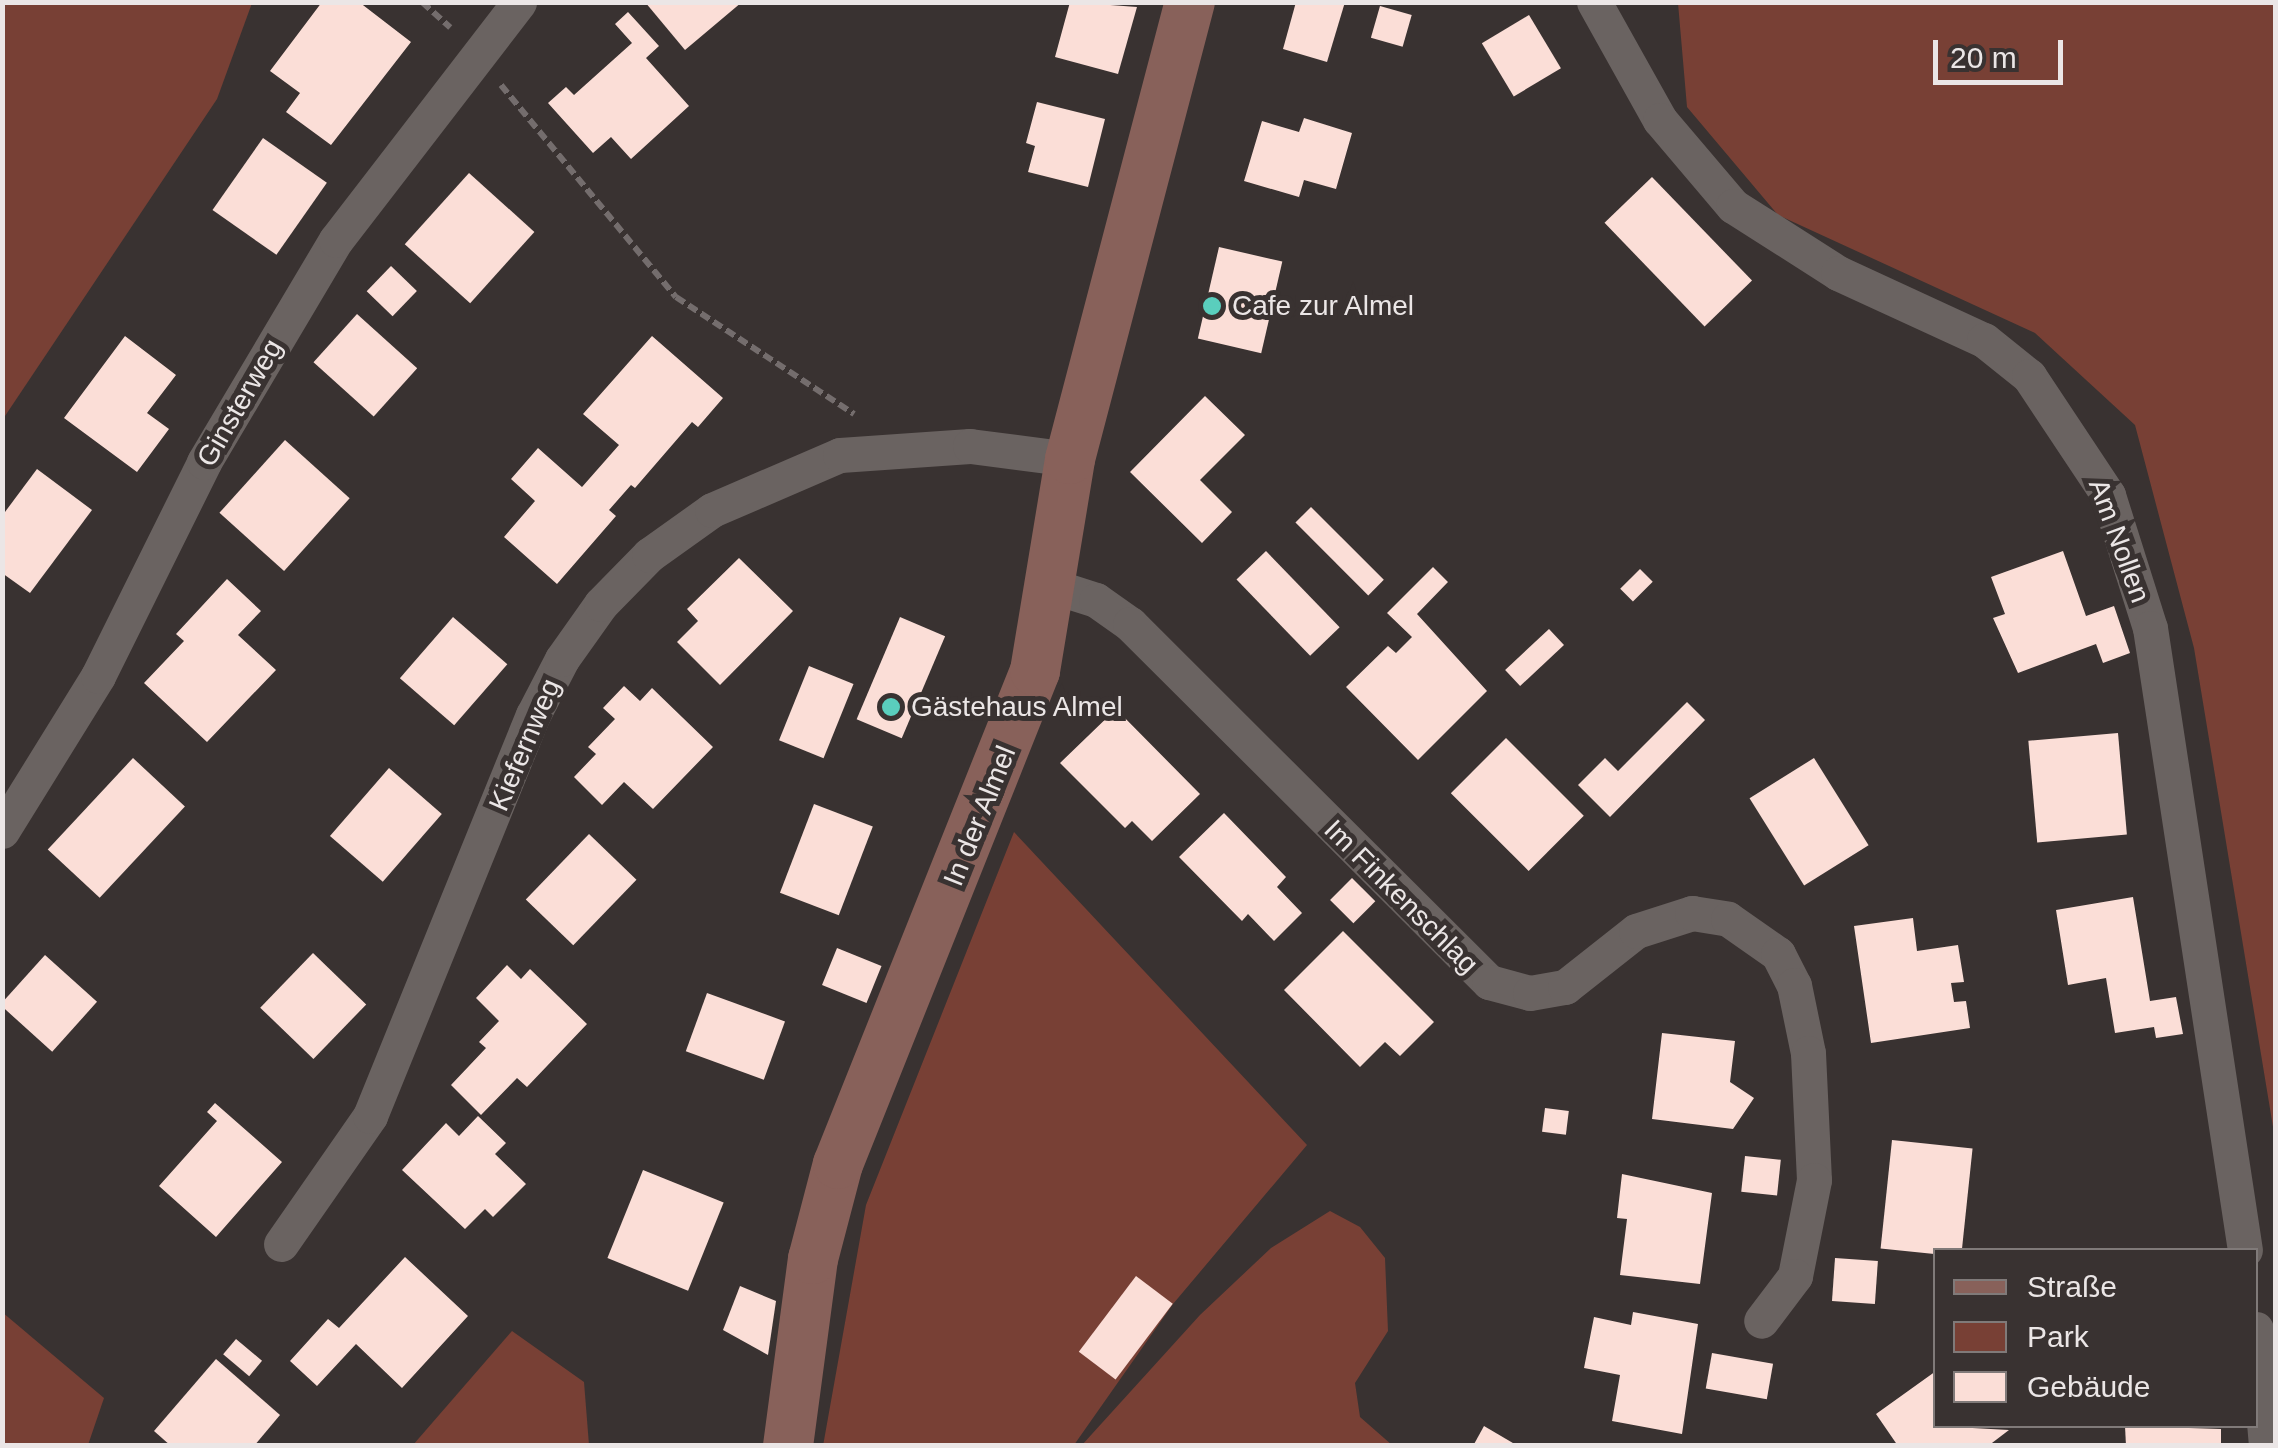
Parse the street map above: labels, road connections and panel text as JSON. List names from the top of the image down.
{
  "streets": {
    "street": [
      "Ginsterweg",
      "Am Nollen",
      "Kiefernweg",
      "In der Almel",
      "Im Finkenschlag"
    ]
  },
  "crossings": [
    ["Kiefernweg", "In der Almel"],
    ["In der Almel", "Im Finkenschlag"]
  ],
  "places": ["Cafe zur Almel", "Gästehaus Almel"],
  "legend": ["Straße", "Park", "Gebäude"],
  "scale_bar": "20 m"
}
